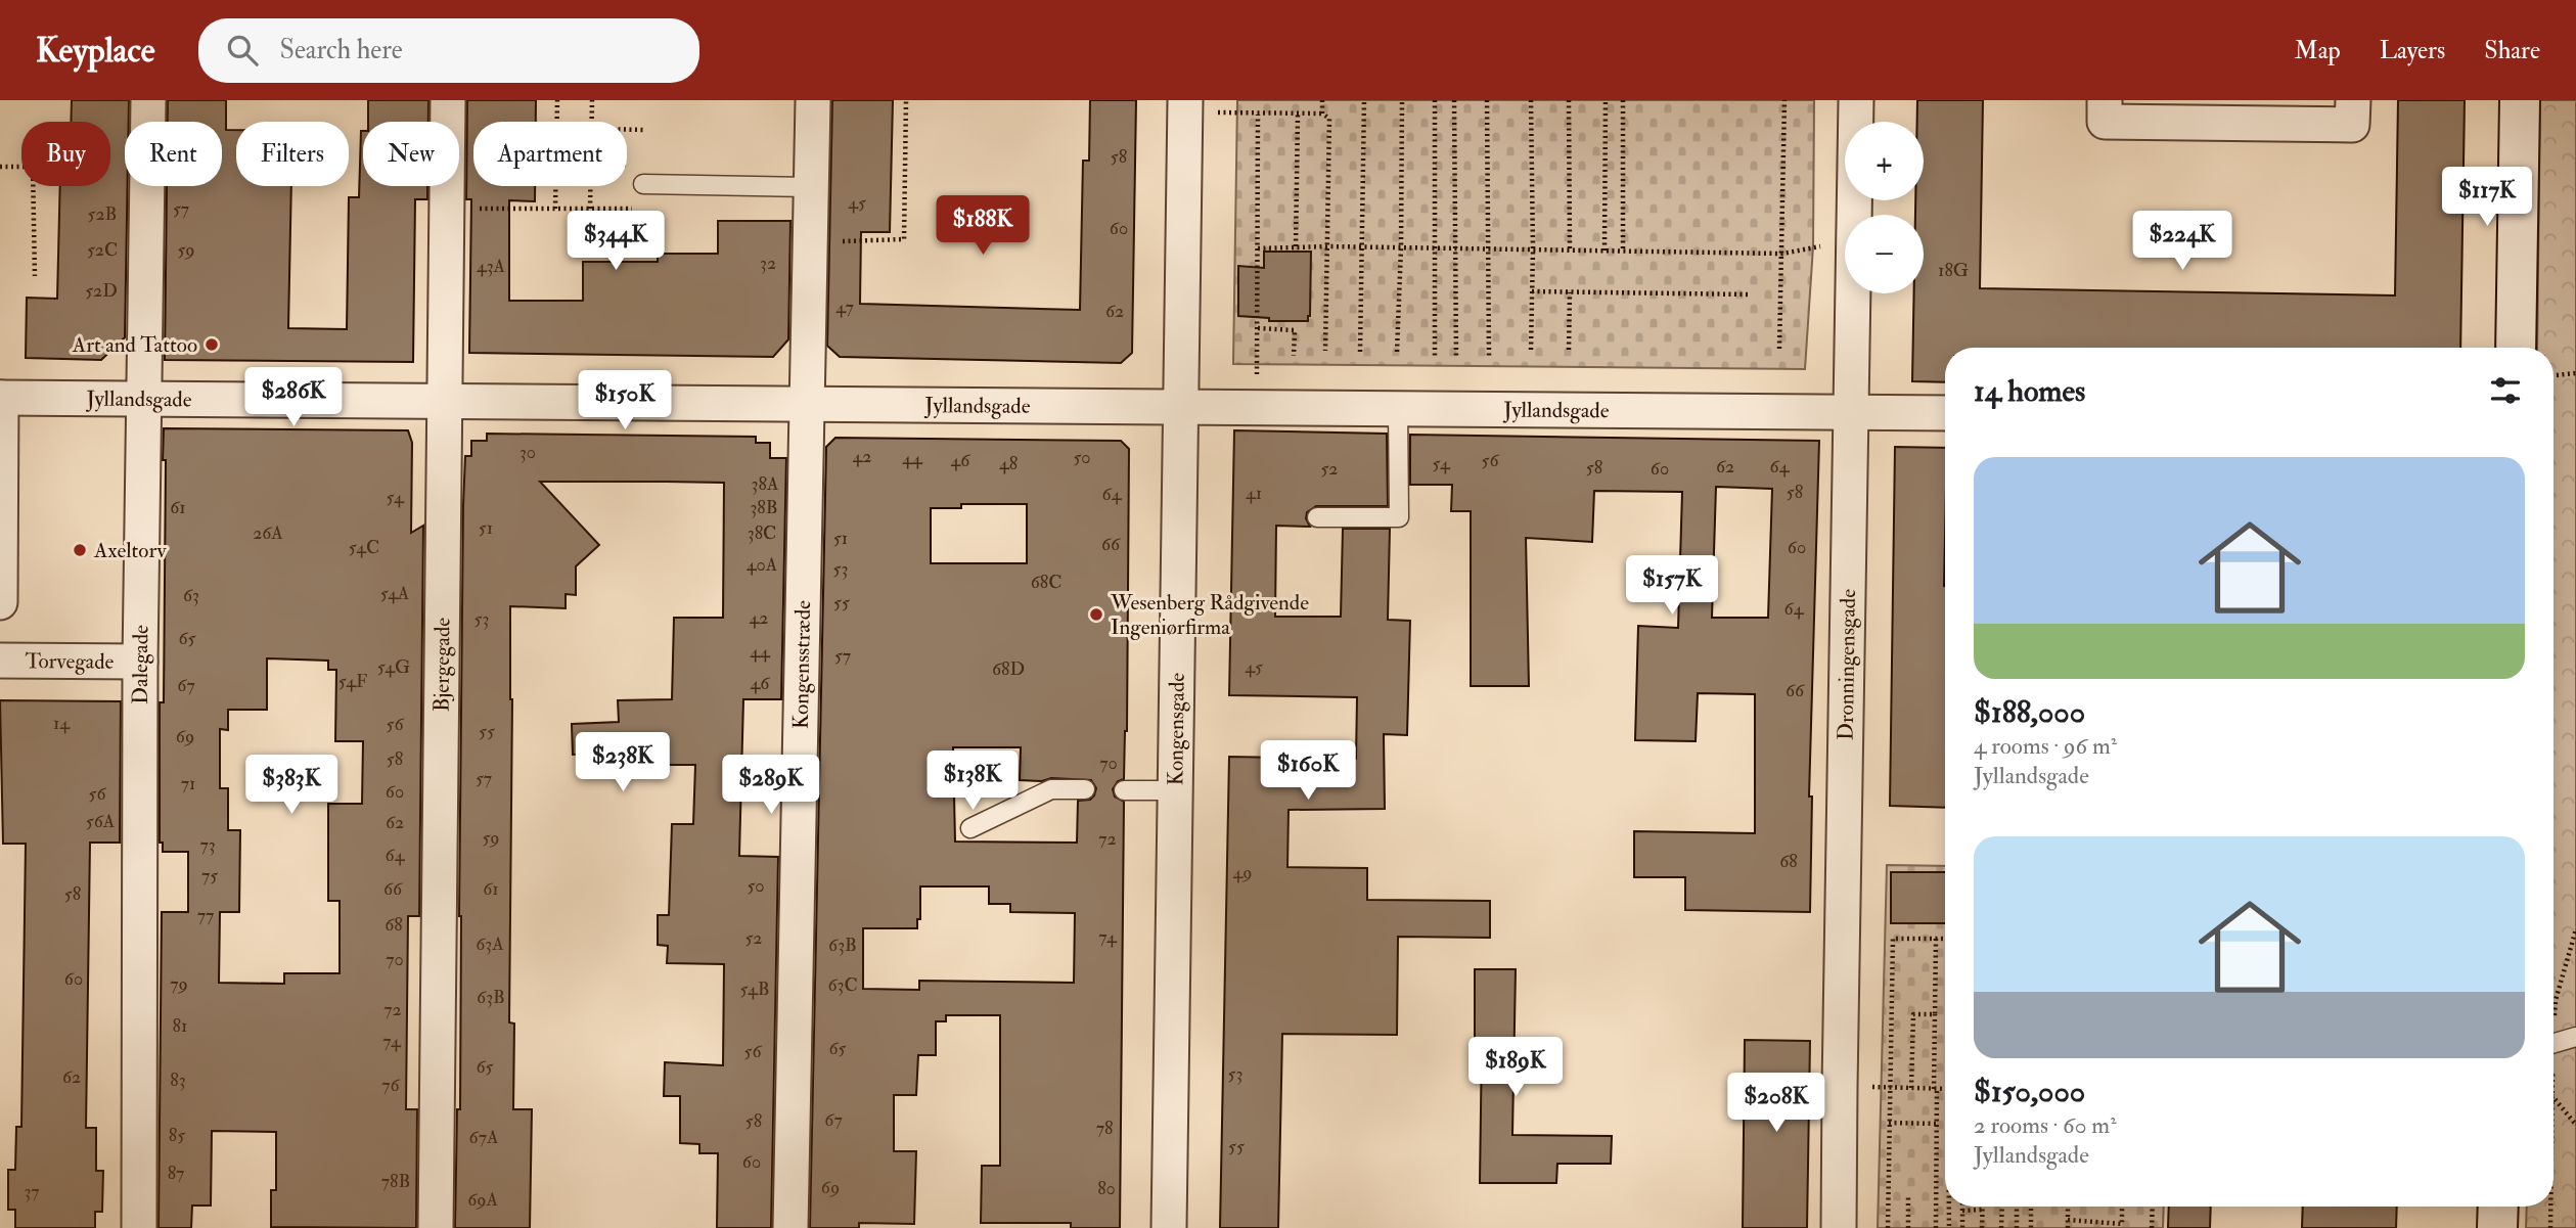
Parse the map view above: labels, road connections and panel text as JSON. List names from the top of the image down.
{
  "streets": {
    "street": [
      "Jyllandsgade",
      "Torvegade",
      "Dalegade",
      "Bjergegade",
      "Kongensstræde",
      "Dronningensgade",
      "Kongensgade"
    ]
  },
  "crossings": [
    ["Jyllandsgade", "Dalegade"],
    ["Jyllandsgade", "Bjergegade"],
    ["Jyllandsgade", "Kongensstræde"],
    ["Jyllandsgade", "Dronningensgade"],
    ["Jyllandsgade", "Kongensgade"],
    ["Torvegade", "Dalegade"]
  ],
  "places": ["Art and Tattoo", "Axeltorv", "Wesenberg Rådgivende Ingeniørfirma"],
  "house_numbers": [
    "58",
    "45",
    "57",
    "52B",
    "60",
    "52C",
    "59",
    "32",
    "43A",
    "18G",
    "52D",
    "47",
    "62",
    "30",
    "42",
    "50",
    "44",
    "46",
    "56",
    "48",
    "54",
    "62",
    "64",
    "58",
    "52",
    "60",
    "38A",
    "58",
    "41",
    "64",
    "54",
    "61",
    "38B",
    "51",
    "26A",
    "38C",
    "51",
    "66",
    "54C",
    "60",
    "40A",
    "53",
    "68C",
    "54A",
    "63",
    "55",
    "64",
    "42",
    "53",
    "65",
    "44",
    "57",
    "54G",
    "45",
    "68D",
    "54F",
    "46",
    "67",
    "66",
    "14",
    "56",
    "55",
    "69",
    "58",
    "70",
    "57",
    "71",
    "60",
    "56",
    "56A",
    "62",
    "59",
    "72",
    "73",
    "64",
    "68",
    "49",
    "75",
    "50",
    "66",
    "61",
    "58",
    "77",
    "68",
    "74",
    "52",
    "63A",
    "63B",
    "70",
    "60",
    "79",
    "63C",
    "54B",
    "63B",
    "72",
    "81",
    "74",
    "65",
    "56",
    "65",
    "53",
    "62",
    "83",
    "76",
    "67",
    "58",
    "78",
    "85",
    "67A",
    "55",
    "60",
    "87",
    "78B",
    "69",
    "80",
    "37",
    "69A"
  ],
  "page": {
    "header": "Keyplace",
    "search": "Search here",
    "nav": ["Map", "Layers", "Share"],
    "map_buttons": ["+", "−"],
    "chip": [
      "Buy",
      "Rent",
      "Filters",
      "New",
      "Apartment"
    ],
    "price": [
      "$117K",
      "$188K",
      "$344K",
      "$224K",
      "$286K",
      "$150K",
      "$157K",
      "$238K",
      "$160K",
      "$138K",
      "$383K",
      "$289K",
      "$189K",
      "$208K"
    ],
    "heading": "14 homes",
    "list": [
      {
        "name": "$188,000",
        "note": "4 rooms · 96 m² · Jyllandsgade"
      },
      {
        "name": "$150,000",
        "note": "2 rooms · 60 m² · Jyllandsgade"
      }
    ]
  }
}
